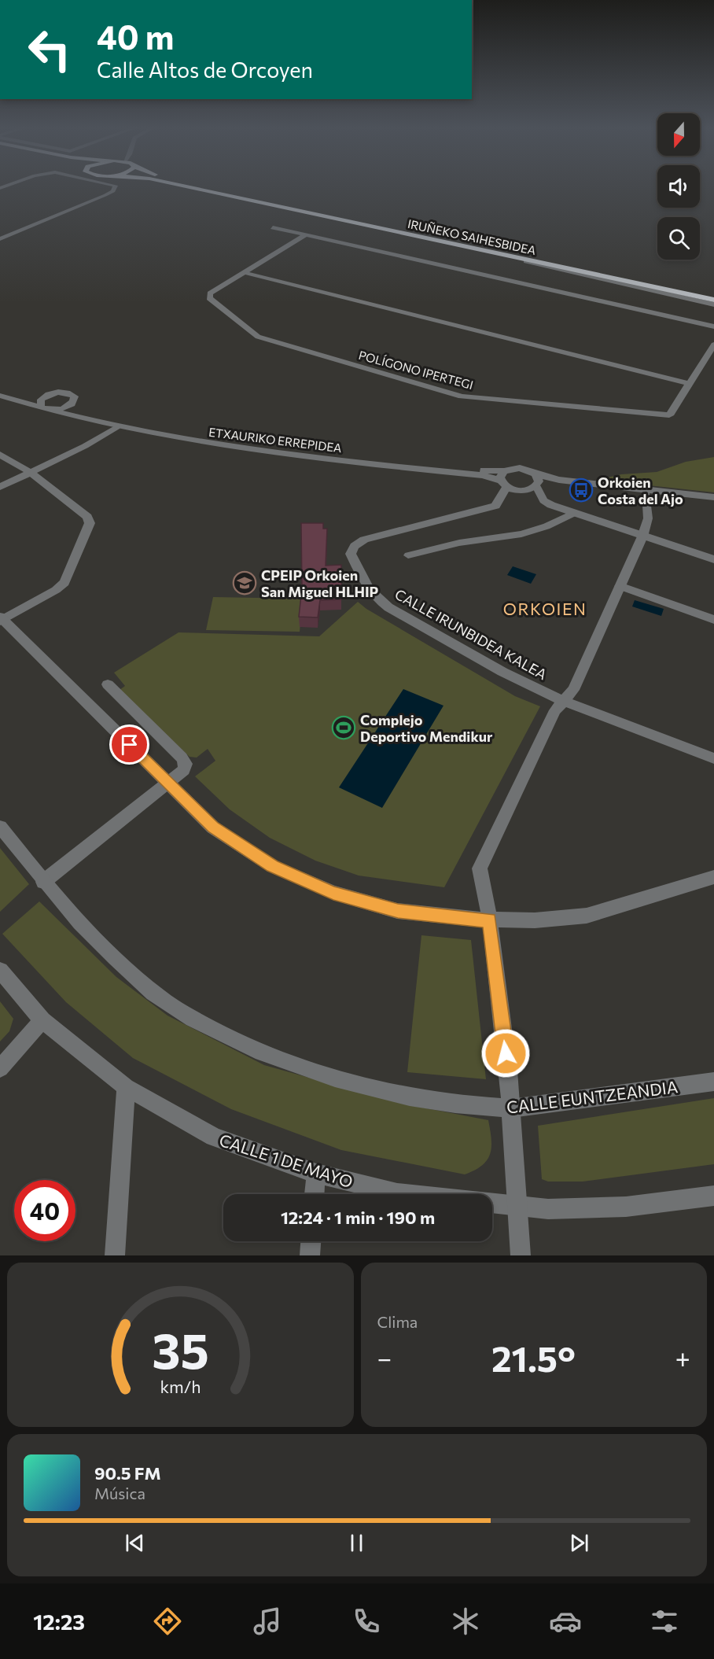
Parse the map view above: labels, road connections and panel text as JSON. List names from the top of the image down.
{
  "streets": {
    "highway": ["IRUÑEKO SAIHESBIDEA"],
    "street": [
      "POLÍGONO IPERTEGI",
      "ETXAURIKO ERREPIDEA",
      "CALLE IRUNBIDEA KALEA",
      "CALLE EUNTZEANDIA",
      "CALLE 1 DE MAYO"
    ]
  },
  "crossings": [
    ["ETXAURIKO ERREPIDEA", "CALLE IRUNBIDEA KALEA"]
  ],
  "districts": ["ORKOIEN"],
  "places": {
    "bus stop": ["Orkoien Costa del Ajo"],
    "school or university": ["CPEIP Orkoien San Miguel HLHIP"],
    "sports": ["Complejo Deportivo Mendikur"]
  },
  "north": "bottom",
  "page": {
    "turn": ["40 m", "Calle Altos de Orcoyen"],
    "limit": "40",
    "trip": "12:24 · 1 min · 190 m",
    "tile": "Clima",
    "heat": ["−", "21.5°", "+"],
    "song": ["90.5 FM", "Música"],
    "tabs": "12:23",
    "gauge": ["35", "km/h"]
  }
}
